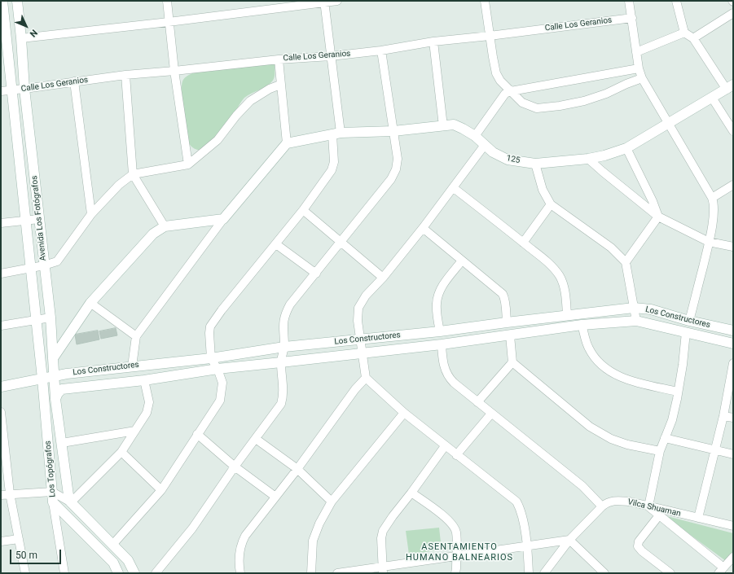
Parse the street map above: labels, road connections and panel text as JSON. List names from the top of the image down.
{
  "streets": {
    "main road": [
      "125",
      "Avenida Los Fotógrafos",
      "Los Constructores",
      "Los Topógrafos"
    ],
    "street": ["Calle Los Geranios", "Vilca Shuaman"]
  },
  "crossings": [
    ["Calle Los Geranios", "Avenida Los Fotógrafos"],
    ["Calle Los Geranios", "Los Topógrafos"],
    ["Avenida Los Fotógrafos", "Los Constructores"],
    ["Avenida Los Fotógrafos", "Los Topógrafos"],
    ["Los Constructores", "Los Topógrafos"]
  ],
  "districts": ["ASENTAMIENTO HUMANO BALNEARIOS"],
  "scale_bar": "50 m",
  "north": "bottom right"
}
